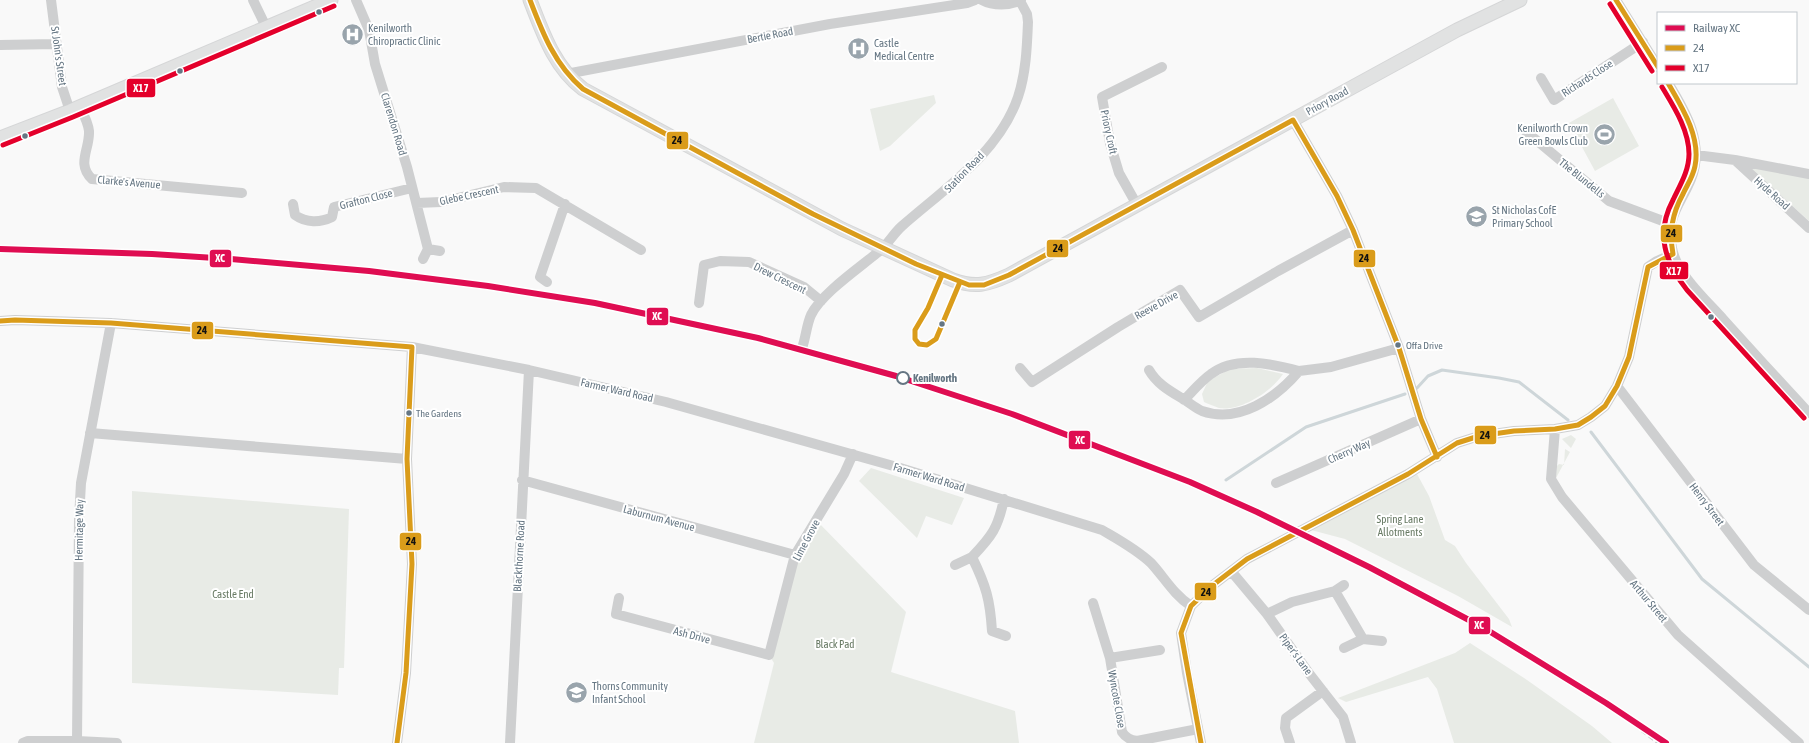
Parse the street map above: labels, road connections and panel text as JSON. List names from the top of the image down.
{
  "streets": {
    "main road": ["Priory Road"],
    "street": [
      "Bertie Road",
      "St John's Street",
      "Richards Close",
      "Clarendon Road",
      "Priory Croft",
      "Station Road",
      "The Blundells",
      "Clarke's Avenue",
      "Hyde Road",
      "Glebe Crescent",
      "Grafton Close",
      "Drew Crescent",
      "Reeve Drive",
      "Farmer Ward Road",
      "Cherry Way",
      "Henry Street",
      "Laburnum Avenue",
      "Hermitage Way",
      "Lime Grove",
      "Blackthorne Road",
      "Arthur Street",
      "Ash Drive",
      "Piper's Lane",
      "Wyncote Close"
    ]
  },
  "crossings": [
    ["Bertie Road", "Priory Road"],
    ["St John's Street", "Clarke's Avenue"],
    ["Priory Road", "Priory Croft"],
    ["Priory Road", "Station Road"],
    ["Clarendon Road", "Glebe Crescent"],
    ["Clarendon Road", "Grafton Close"],
    ["Station Road", "Drew Crescent"],
    ["Farmer Ward Road", "Hermitage Way"],
    ["Farmer Ward Road", "Lime Grove"],
    ["Farmer Ward Road", "Blackthorne Road"],
    ["Laburnum Avenue", "Lime Grove"],
    ["Laburnum Avenue", "Blackthorne Road"],
    ["Lime Grove", "Ash Drive"]
  ],
  "parks": ["Spring Lane Allotments", "Castle End", "Black Pad"],
  "places": {
    "hospital": ["Kenilworth Chiropractic Clinic", "Castle Medical Centre"],
    "sports": ["Kenilworth Crown Green Bowls Club"],
    "school or university": ["St Nicholas CofE Primary School", "Thorns Community Infant School"],
    "other": ["Offa Drive", "Kenilworth", "The Gardens"]
  },
  "lines": ["transit line 24", "transit line X17", "rail line XC"],
  "legend": ["Railway XC", "24", "X17"]
}
